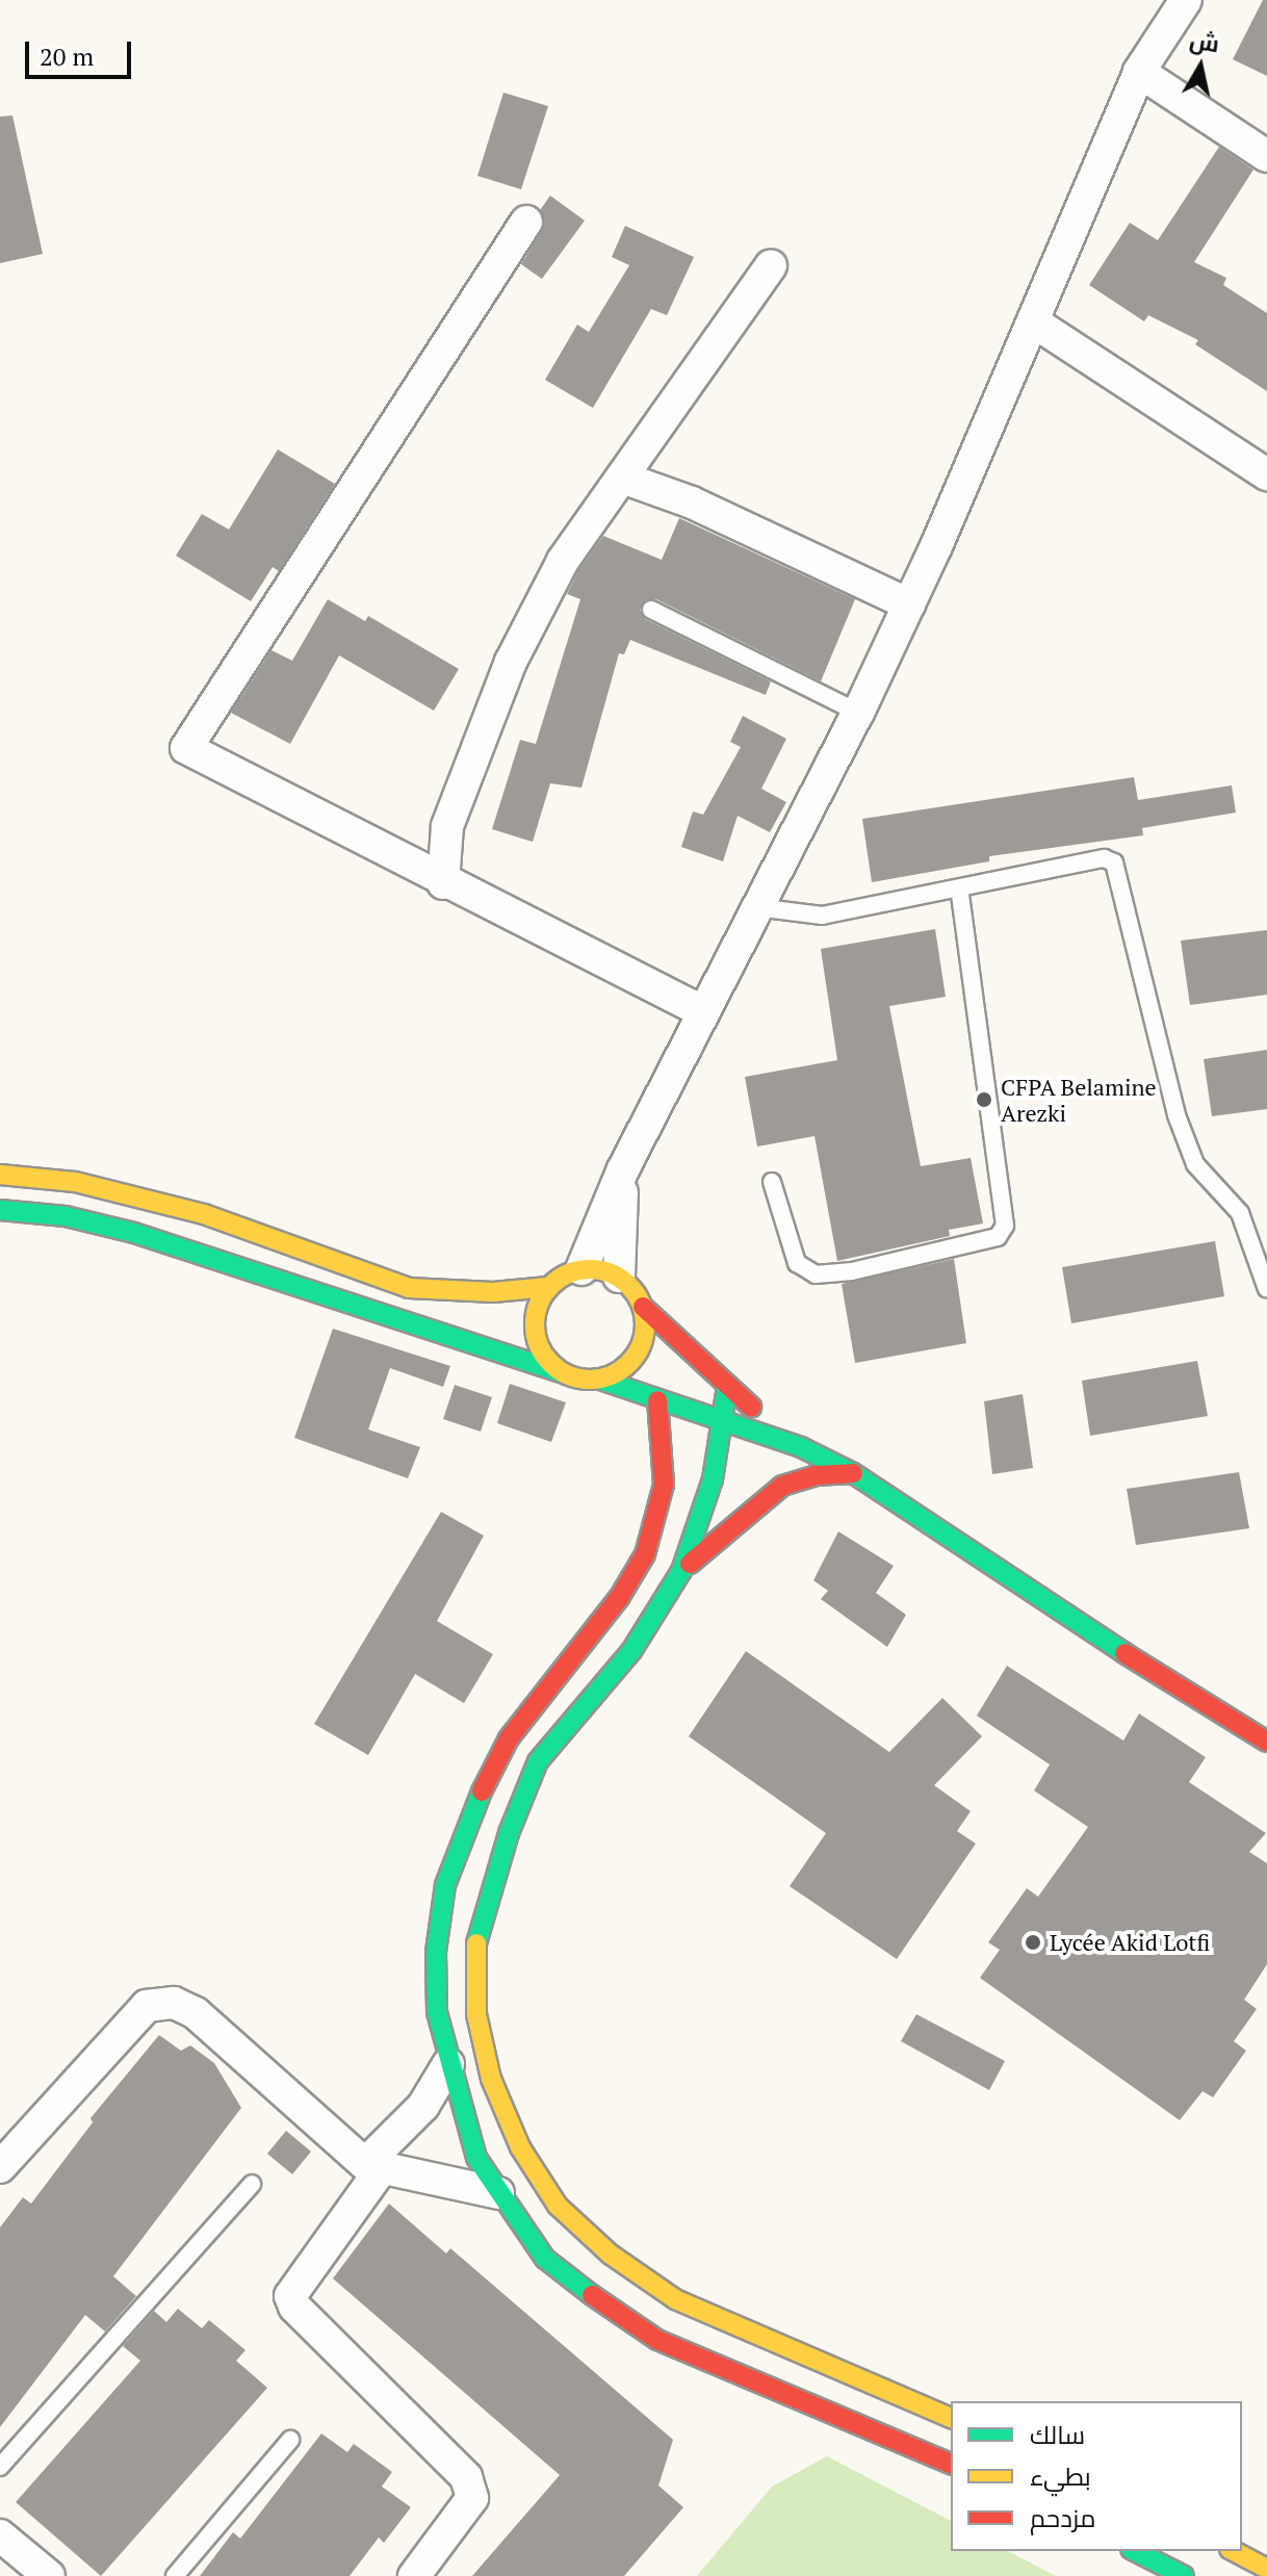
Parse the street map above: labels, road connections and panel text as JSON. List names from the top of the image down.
{
  "places": ["CFPA Belamine Arezki", "Lycée Akid Lotfi"],
  "legend": ["سالك", "بطيء", "مزدحم"],
  "scale_bar": "20 m",
  "north": "top"
}
